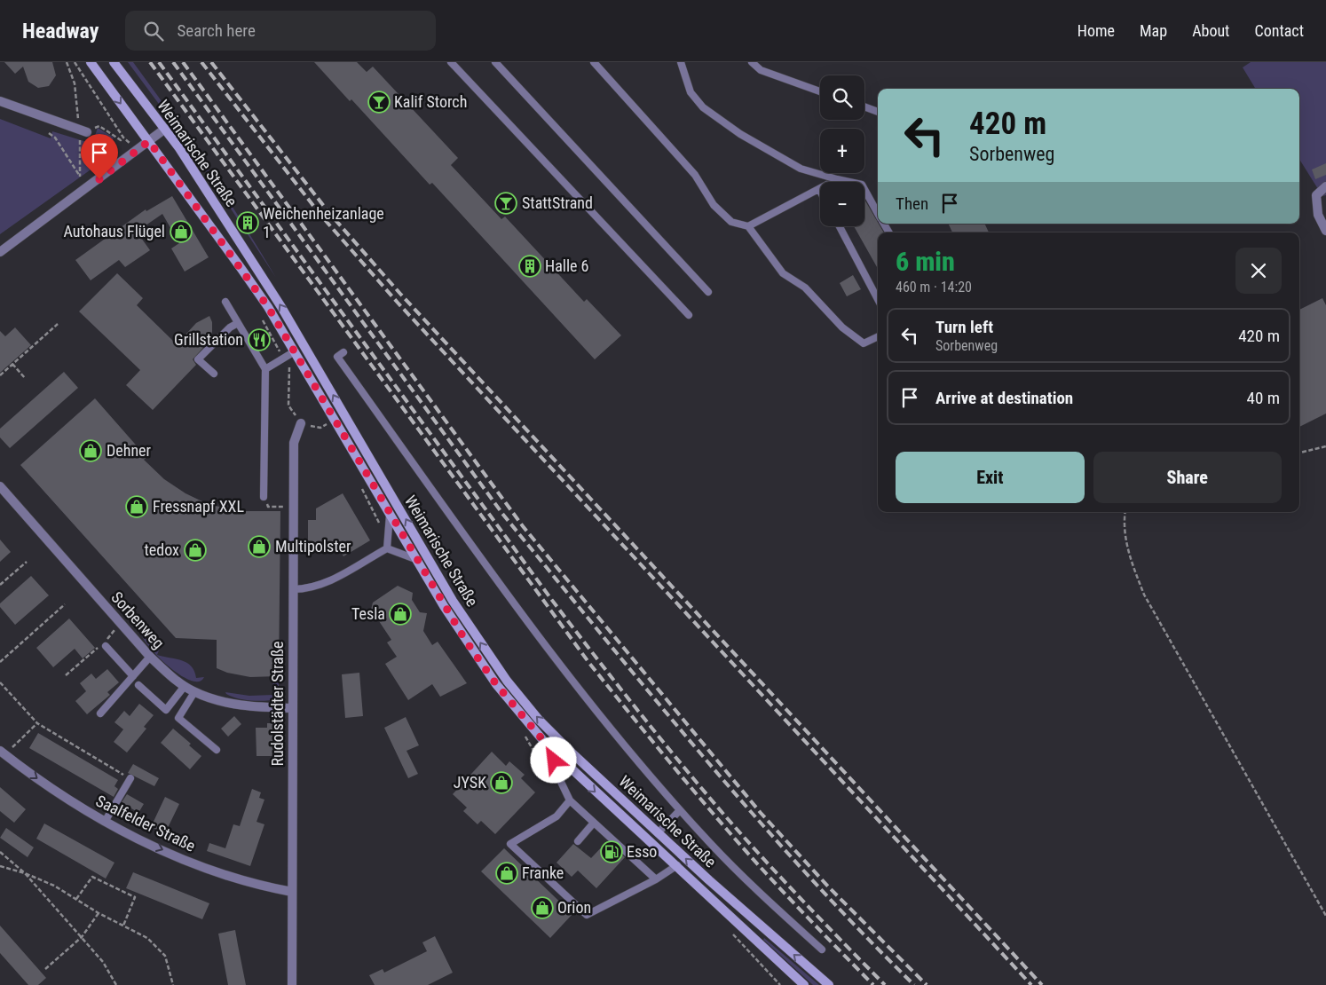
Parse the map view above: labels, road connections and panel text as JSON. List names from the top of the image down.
{
  "streets": {
    "main road": ["Weimarische Straße"],
    "street": ["Sorbenweg", "Rudolstädter Straße", "Saalfelder Straße"]
  },
  "crossings": [
    ["Sorbenweg", "Rudolstädter Straße"],
    ["Rudolstädter Straße", "Saalfelder Straße"]
  ],
  "one_way": ["Saalfelder Straße"],
  "places": {
    "bar": ["Kalif Storch", "StattStrand"],
    "building": ["Weichenheizanlage 1", "Halle 6"],
    "shop": [
      "Autohaus Flügel",
      "Dehner",
      "Fressnapf XXL",
      "Multipolster",
      "tedox",
      "Tesla",
      "JYSK",
      "Franke",
      "Orion"
    ],
    "restaurant": ["Grillstation"],
    "fuel station": ["Esso"]
  },
  "page": {
    "header": "Headway",
    "search": "Search here",
    "nav": [
      "Home",
      "Map",
      "About",
      "Contact"
    ],
    "map_buttons": ["+", "−"],
    "turn": ["420 m", "Sorbenweg"],
    "then": "Then",
    "heading": ["6 min", "460 m · 14:20"],
    "list": [
      {
        "name": "Turn left",
        "note": "Sorbenweg",
        "value": "420 m"
      },
      {
        "name": "Arrive at destination",
        "value": "40 m"
      }
    ],
    "buttons": ["Exit", "Share"]
  }
}
